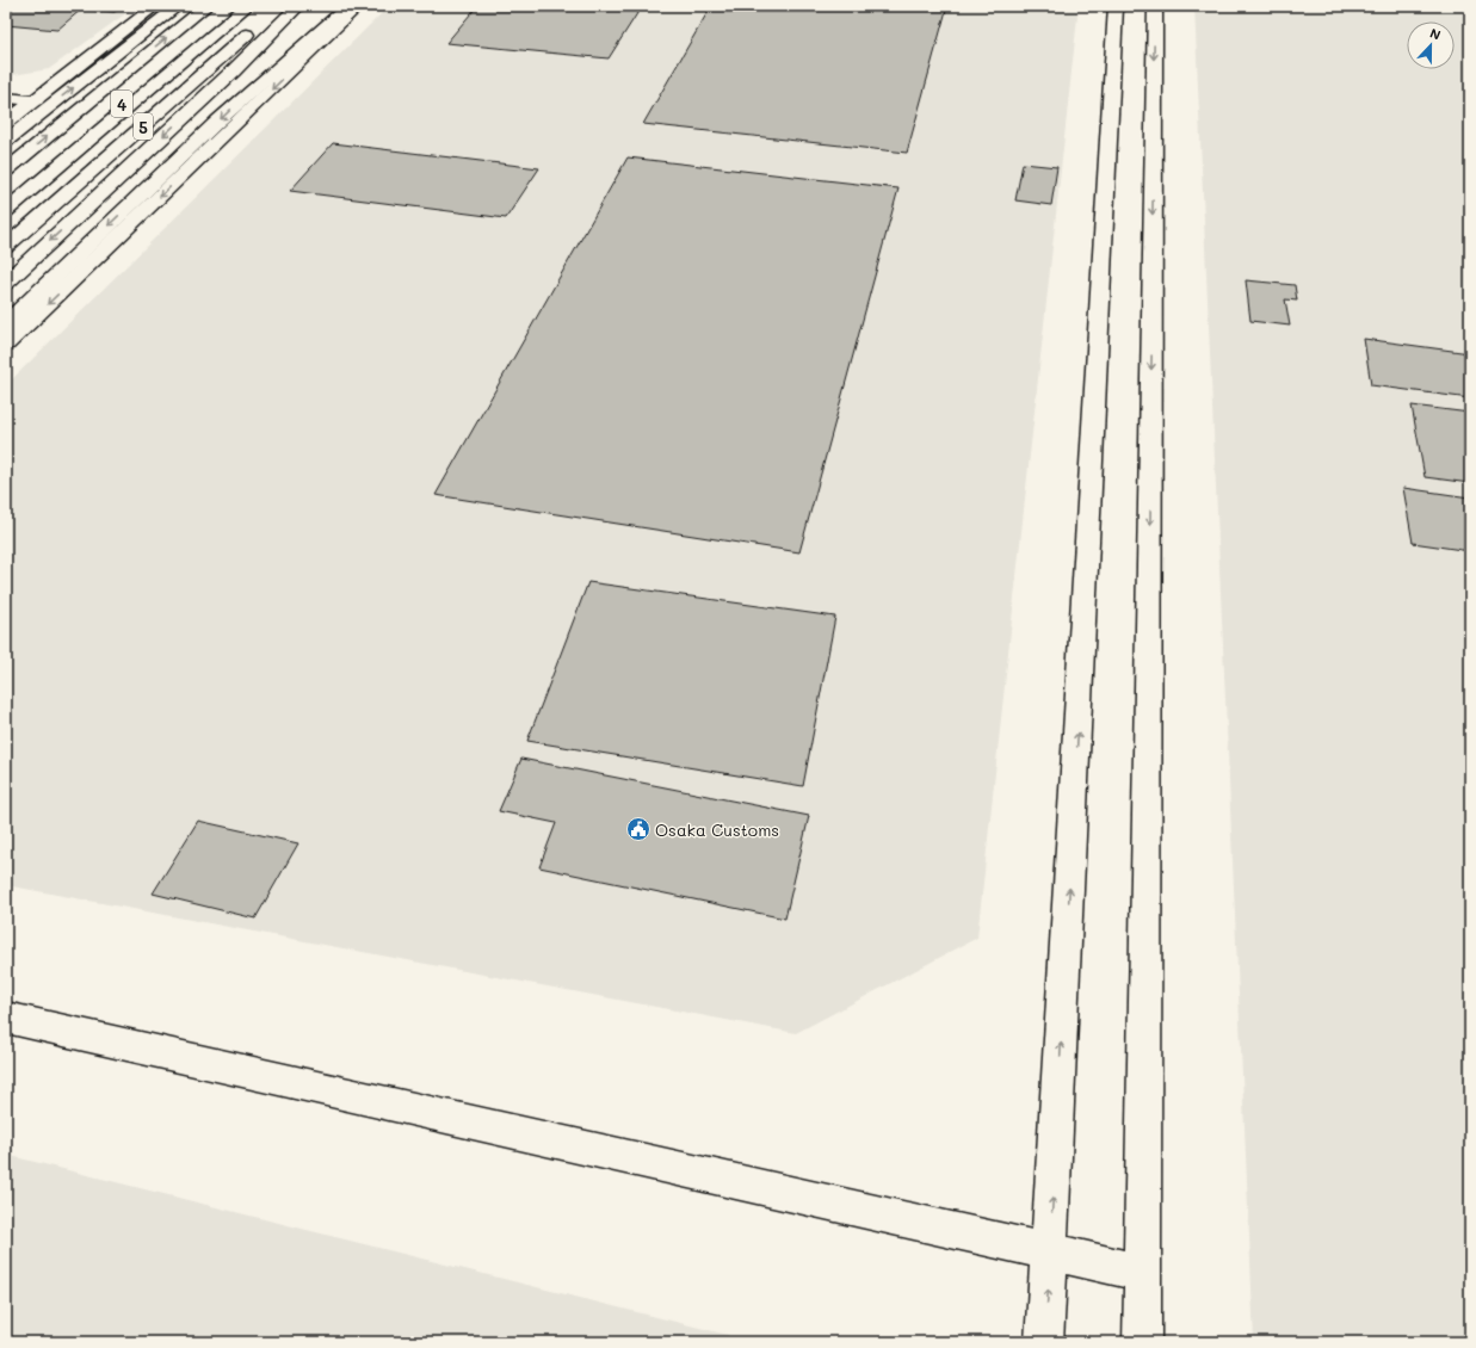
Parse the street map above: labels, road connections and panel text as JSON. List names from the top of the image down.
{
  "streets": {
    "main road": ["4", "5"]
  },
  "places": {
    "public building": ["Osaka Customs"]
  },
  "north": "top"
}
